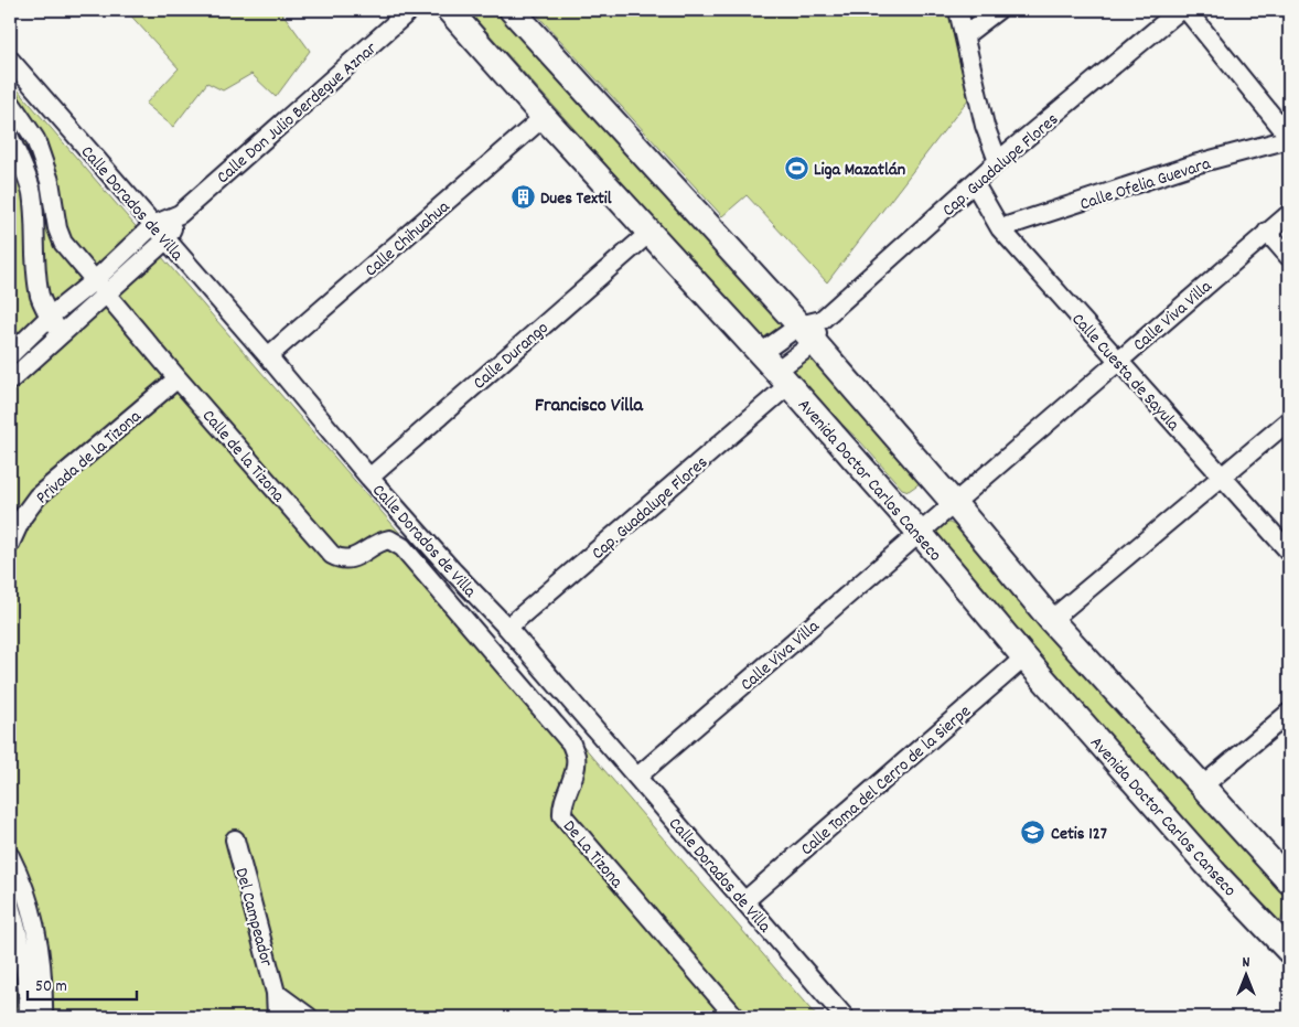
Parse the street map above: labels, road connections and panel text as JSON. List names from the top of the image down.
{
  "streets": {
    "main road": ["Avenida Doctor Carlos Canseco"],
    "street": [
      "Calle Don Julio Berdegue Aznar",
      "Cap. Guadalupe Flores",
      "Calle Ofelia Guevara",
      "Calle Dorados de Villa",
      "Calle Chihuahua",
      "Calle Viva Villa",
      "Calle Durango",
      "Calle Cuesta de Sayula",
      "Calle de la Tizona",
      "Privada de la Tizona",
      "Calle Toma del Cerro de la Sierpe",
      "De La Tizona",
      "Del Campeador"
    ]
  },
  "crossings": [
    ["Cap. Guadalupe Flores", "Calle Dorados de Villa"],
    ["Cap. Guadalupe Flores", "Calle Cuesta de Sayula"],
    ["Cap. Guadalupe Flores", "Avenida Doctor Carlos Canseco"],
    ["Calle Ofelia Guevara", "Calle Cuesta de Sayula"],
    ["Calle Dorados de Villa", "Calle Chihuahua"],
    ["Calle Dorados de Villa", "Calle Viva Villa"],
    ["Calle Dorados de Villa", "Calle Durango"],
    ["Calle Dorados de Villa", "Calle Toma del Cerro de la Sierpe"],
    ["Calle Chihuahua", "Avenida Doctor Carlos Canseco"],
    ["Calle Viva Villa", "Calle Cuesta de Sayula"],
    ["Calle Viva Villa", "Avenida Doctor Carlos Canseco"],
    ["Calle Durango", "Avenida Doctor Carlos Canseco"],
    ["Calle de la Tizona", "Privada de la Tizona"],
    ["Calle de la Tizona", "De La Tizona"],
    ["Avenida Doctor Carlos Canseco", "Calle Toma del Cerro de la Sierpe"]
  ],
  "districts": ["Francisco Villa"],
  "places": {
    "sports": ["Liga Mazatlán"],
    "building": ["Dues Textil"],
    "school or university": ["Cetis 127"]
  },
  "scale_bar": "50 m",
  "north": "top"
}
